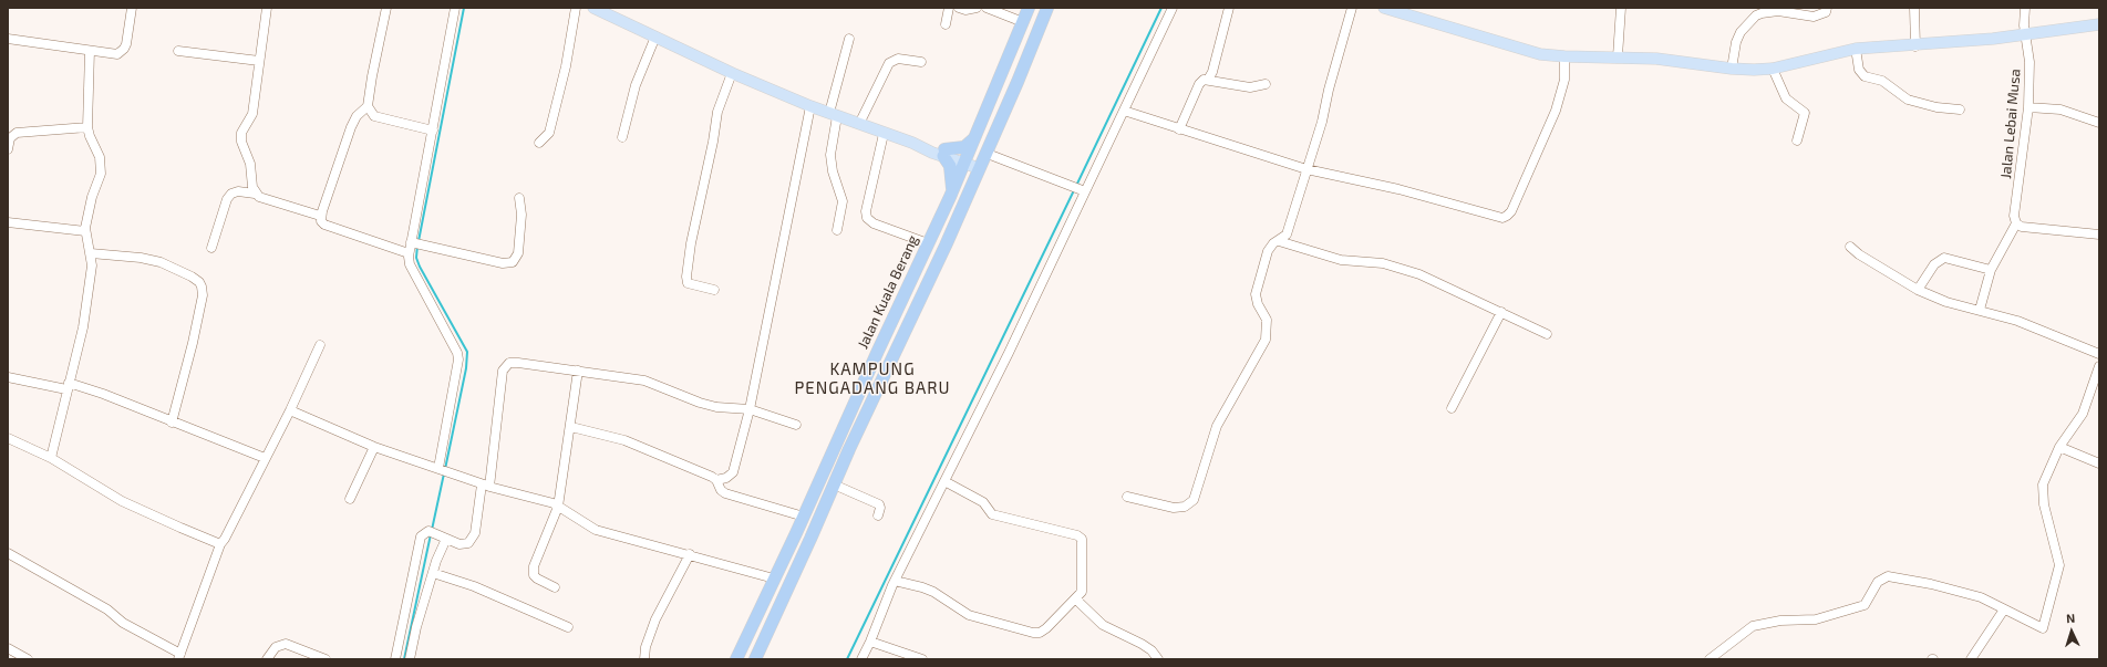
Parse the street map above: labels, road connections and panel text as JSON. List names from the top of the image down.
{
  "streets": {
    "highway": ["Jalan Kuala Berang"],
    "street": ["Jalan Lebai Musa"]
  },
  "districts": ["KAMPUNG PENGADANG BARU"],
  "north": "top"
}
